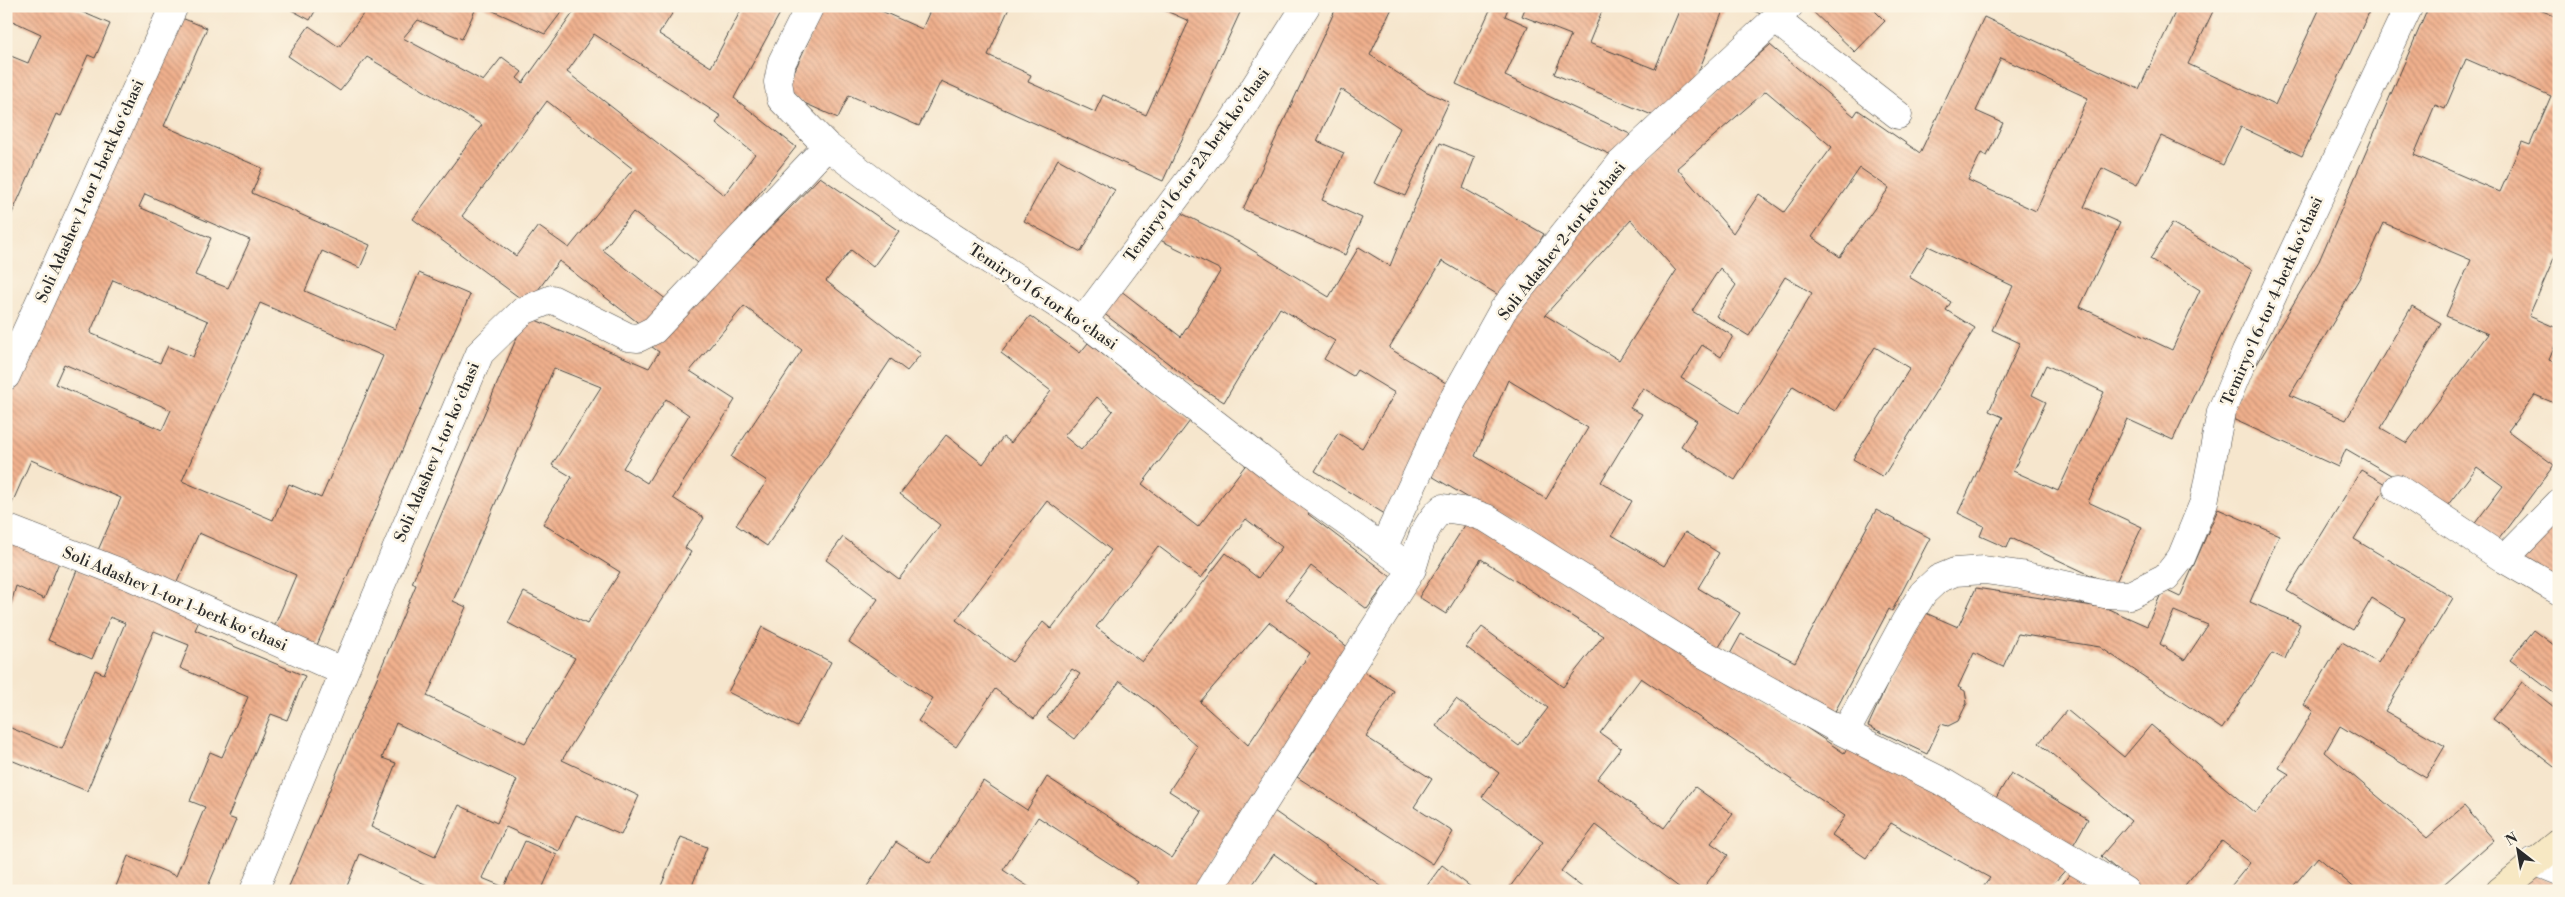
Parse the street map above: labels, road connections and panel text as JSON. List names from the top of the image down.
{
  "streets": {
    "street": [
      "Temiryoʻl 6-tor 2А berk koʻchasi",
      "Soli Adashev 1-tor 1-berk koʻchasi",
      "Soli Adashev 2-tor koʻchasi",
      "Temiryoʻl 6-tor koʻchasi",
      "Temiryoʻl 6-tor 4-berk koʻchasi",
      "Soli Adashev 1-tor koʻchasi"
    ]
  },
  "crossings": [
    ["Temiryoʻl 6-tor 2А berk koʻchasi", "Temiryoʻl 6-tor koʻchasi"],
    ["Soli Adashev 1-tor 1-berk koʻchasi", "Soli Adashev 1-tor koʻchasi"],
    ["Soli Adashev 2-tor koʻchasi", "Temiryoʻl 6-tor koʻchasi"],
    ["Temiryoʻl 6-tor koʻchasi", "Soli Adashev 1-tor koʻchasi"]
  ],
  "north": "top left"
}
